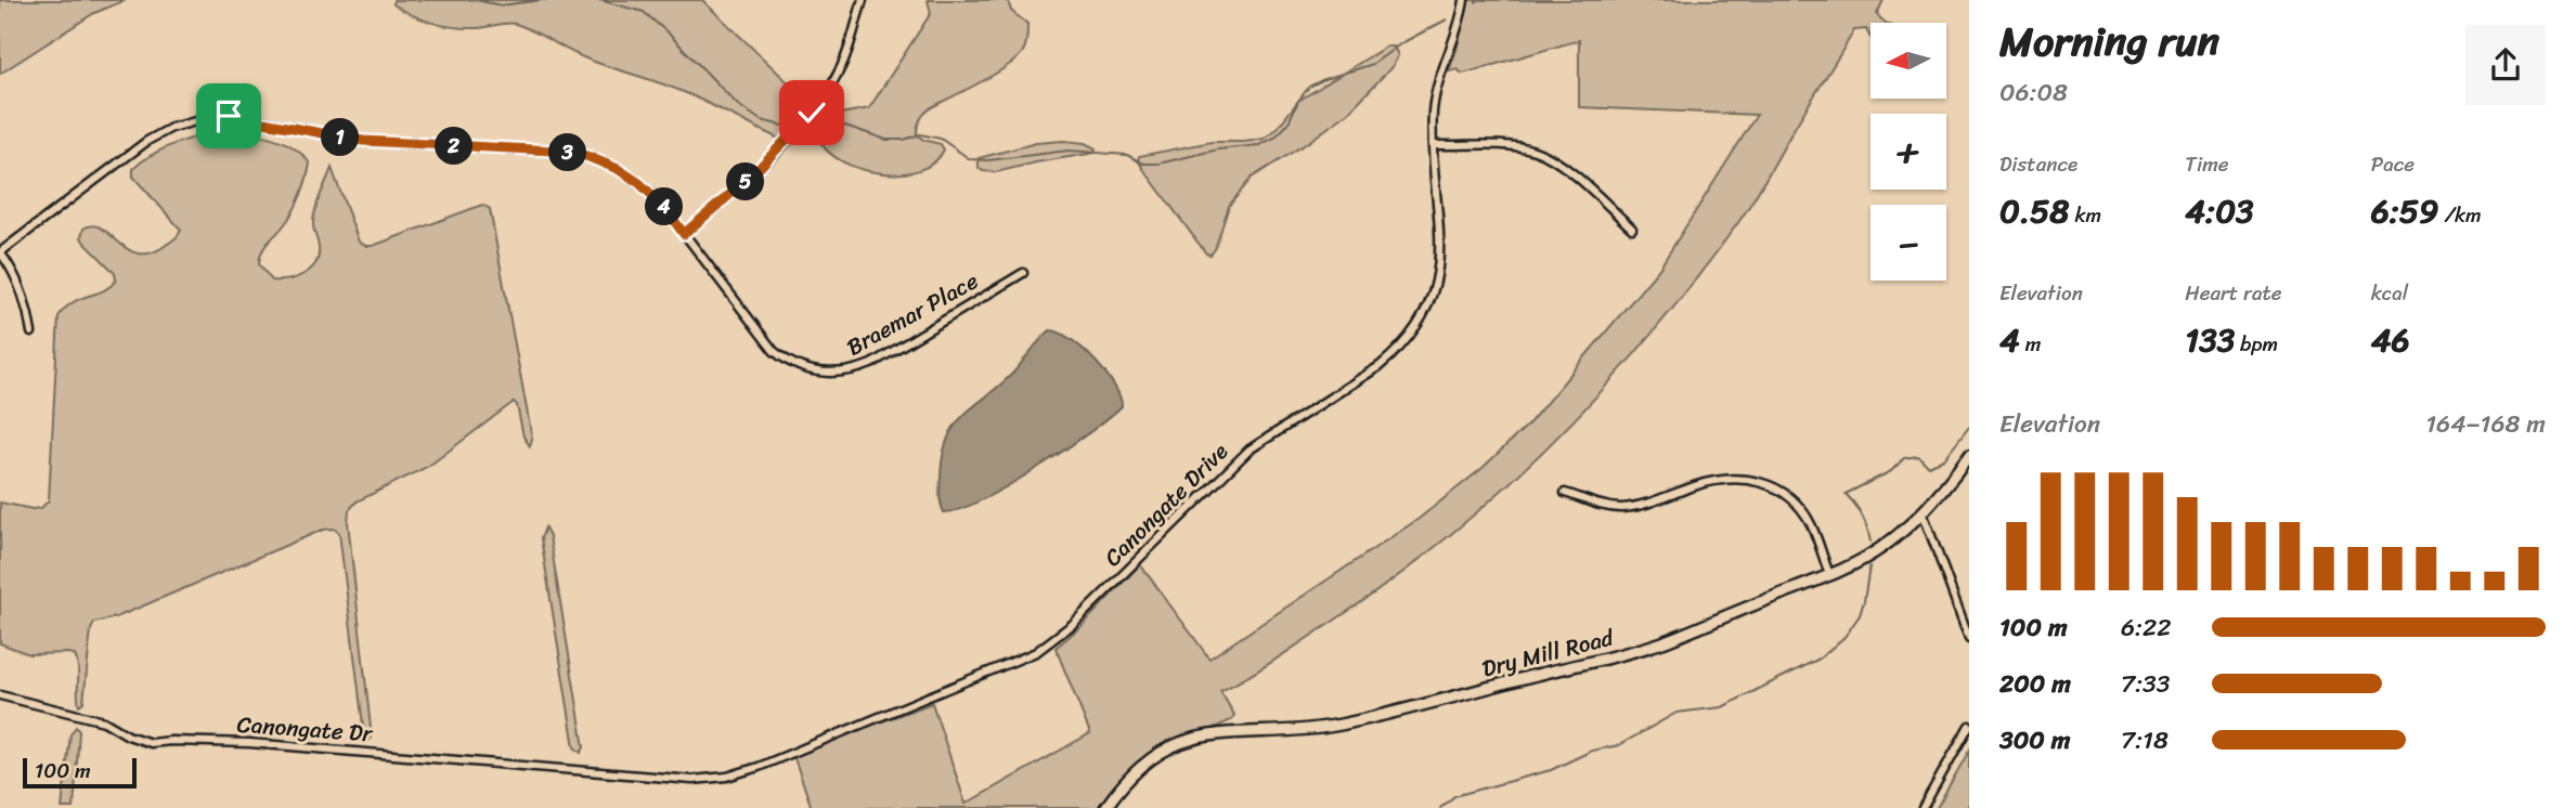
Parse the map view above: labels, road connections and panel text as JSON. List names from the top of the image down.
{
  "streets": {
    "street": [
      "Braemar Place",
      "Canongate Drive",
      "Dry Mill Road",
      "Canongate Dr"
    ]
  },
  "crossings": [
    ["Canongate Drive", "Canongate Dr"]
  ],
  "scale_bar": "100 m",
  "north": "left",
  "page": {
    "heading": ["Morning run", "06:08"],
    "map_buttons": ["+", "−"],
    "pins": [
      "1",
      "2",
      "3",
      "5",
      "4"
    ],
    "stats": [
      ["Distance", "0.58 km"],
      ["Time", "4:03"],
      ["Pace", "6:59 /km"],
      ["Elevation", "4 m"],
      ["Heart rate", "133 bpm"],
      ["kcal", "46"]
    ],
    "chart": ["Elevation", "164–168 m"],
    "list": [
      {
        "name": "100 m",
        "note": "6:22"
      },
      {
        "name": "200 m",
        "note": "7:33"
      },
      {
        "name": "300 m",
        "note": "7:18"
      }
    ],
    "scale": "100 m"
  }
}
